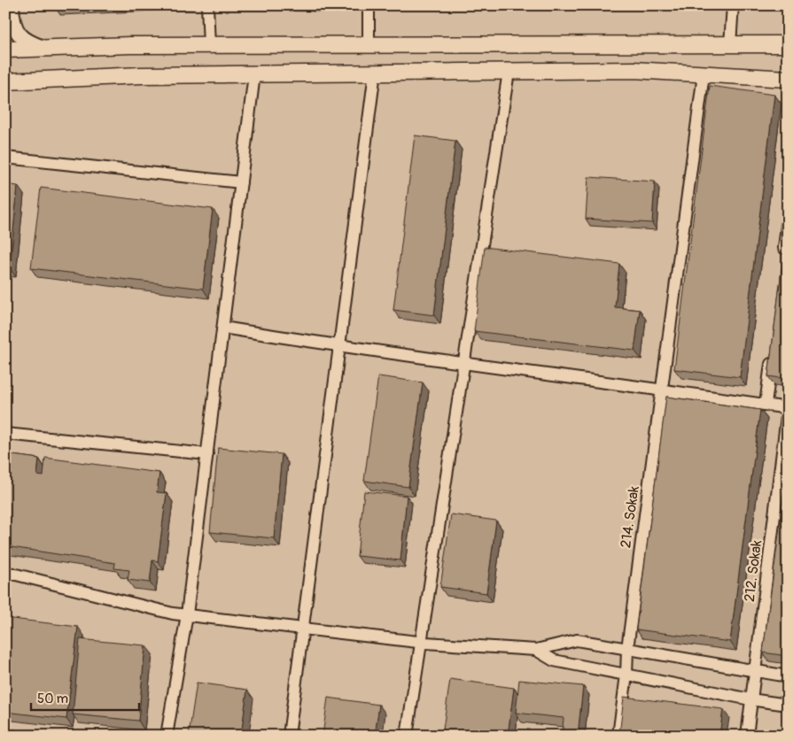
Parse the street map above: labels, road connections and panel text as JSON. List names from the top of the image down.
{
  "streets": {
    "street": ["214. Sokak", "212. Sokak"]
  },
  "scale_bar": "50 m"
}
